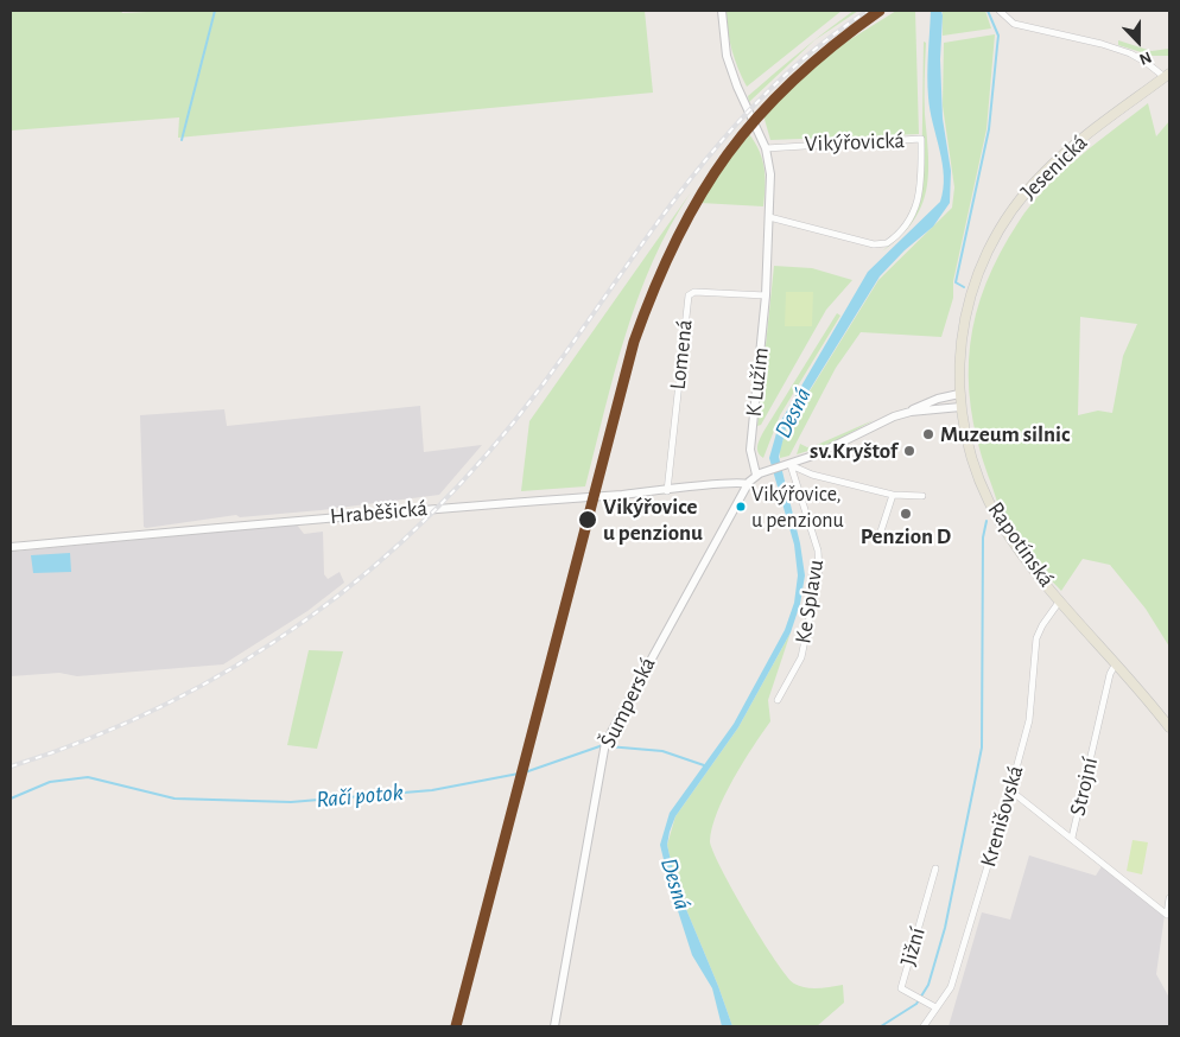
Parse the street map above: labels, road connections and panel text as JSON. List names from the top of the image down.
{
  "streets": {
    "main road": ["Jesenická", "Rapotínská"],
    "street": [
      "Vikýřovická",
      "Lomená",
      "K Lužím",
      "Hraběšická",
      "Ke Splavu",
      "Šumperská",
      "Strojní",
      "Krenišovská",
      "Jižní"
    ]
  },
  "crossings": [
    ["Jesenická", "Rapotínská"],
    ["Lomená", "K Lužím"],
    ["Lomená", "Hraběšická"],
    ["K Lužím", "Šumperská"],
    ["Hraběšická", "Šumperská"],
    ["Rapotínská", "Strojní"],
    ["Rapotínská", "Krenišovská"],
    ["Strojní", "Krenišovská"],
    ["Krenišovská", "Jižní"]
  ],
  "water": ["Desná", "Račí potok"],
  "places": [
    "Muzeum silnic",
    "sv.Kryštof",
    "Vikýřovice, u penzionu",
    "Penzion D",
    "Vikýřovice u penzionu"
  ],
  "north": "bottom"
}
